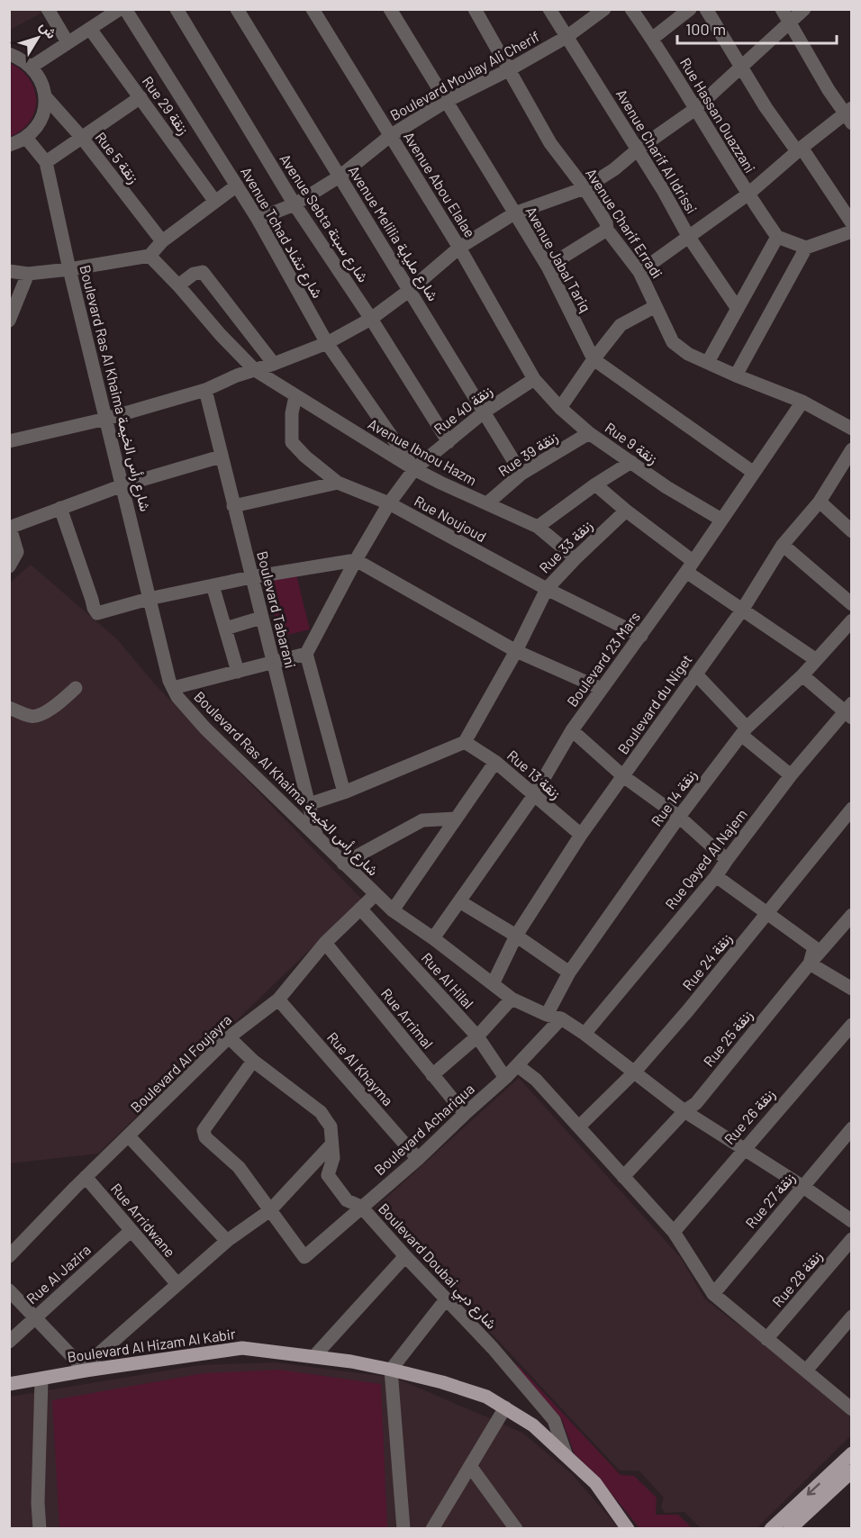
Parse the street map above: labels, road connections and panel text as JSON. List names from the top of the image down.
{
  "streets": {
    "main road": ["Boulevard Al Hizam Al Kabir"],
    "street": [
      "Boulevard Moulay Ali Cherif",
      "Rue 29 زنقة",
      "Rue Hassan Ouazzani",
      "Avenue Charif Al Idrissi",
      "Rue 5 زنقة",
      "Avenue Abou Elalae",
      "Avenue Sebta شارع سبتة",
      "Avenue Charif Erradi",
      "Avenue Tchad شارع تشاد",
      "Avenue Melilia شارع ملياية",
      "Avenue Jabal Tariq",
      "Boulevard Ras Al Khaima شارع رأس الخيمة",
      "Rue 40 زنقة",
      "Rue 9 زنقة",
      "Avenue Ibnou Hazm",
      "Rue 39 زنقة",
      "Rue Noujoud",
      "Rue 33 زنقة",
      "Boulevard Tabarani",
      "Boulevard 23 Mars",
      "Boulevard du Niget",
      "Rue 13 زنقة",
      "Rue 14 زنقة",
      "Rue Qayed Al Najem",
      "Rue 24 زنقة",
      "Rue Al Hilal",
      "Rue Arrimal",
      "Rue 25 زنقة",
      "Boulevard Al Foujayra",
      "Rue Al Khayma",
      "Rue 26 زنقة",
      "Boulevard Achariqua",
      "Rue 27 زنقة",
      "Rue Arridwane",
      "Boulevard Doubai شارع دبي",
      "Rue Al Jazira",
      "Rue 28 زنقة"
    ]
  },
  "crossings": [
    ["Boulevard Moulay Ali Cherif", "Avenue Charif Al Idrissi"],
    ["Boulevard Moulay Ali Cherif", "Avenue Abou Elalae"],
    ["Boulevard Moulay Ali Cherif", "Avenue Sebta شارع سبتة"],
    ["Boulevard Moulay Ali Cherif", "Avenue Charif Erradi"],
    ["Boulevard Moulay Ali Cherif", "Avenue Tchad شارع تشاد"],
    ["Boulevard Moulay Ali Cherif", "Avenue Melilia شارع ملياية"],
    ["Boulevard Moulay Ali Cherif", "Avenue Jabal Tariq"],
    ["Avenue Abou Elalae", "Rue 40 زنقة"],
    ["Avenue Abou Elalae", "Rue 9 زنقة"],
    ["Avenue Sebta شارع سبتة", "Rue 40 زنقة"],
    ["Avenue Charif Erradi", "Boulevard 23 Mars"],
    ["Avenue Tchad شارع تشاد", "Rue 40 زنقة"],
    ["Avenue Tchad شارع تشاد", "Avenue Ibnou Hazm"],
    ["Avenue Melilia شارع ملياية", "Rue 40 زنقة"],
    ["Avenue Melilia شارع ملياية", "Rue 39 زنقة"],
    ["Avenue Jabal Tariq", "Boulevard 23 Mars"],
    ["Boulevard Ras Al Khaima شارع رأس الخيمة", "Boulevard Tabarani"],
    ["Boulevard Ras Al Khaima شارع رأس الخيمة", "Boulevard 23 Mars"],
    ["Boulevard Ras Al Khaima شارع رأس الخيمة", "Boulevard du Niget"],
    ["Boulevard Ras Al Khaima شارع رأس الخيمة", "Rue 14 زنقة"],
    ["Boulevard Ras Al Khaima شارع رأس الخيمة", "Rue Qayed Al Najem"],
    ["Boulevard Ras Al Khaima شارع رأس الخيمة", "Rue 24 زنقة"],
    ["Boulevard Ras Al Khaima شارع رأس الخيمة", "Rue 25 زنقة"],
    ["Boulevard Ras Al Khaima شارع رأس الخيمة", "Boulevard Al Foujayra"],
    ["Boulevard Ras Al Khaima شارع رأس الخيمة", "Rue 26 زنقة"],
    ["Boulevard Ras Al Khaima شارع رأس الخيمة", "Boulevard Achariqua"],
    ["Boulevard Ras Al Khaima شارع رأس الخيمة", "Rue 27 زنقة"],
    ["Rue 40 زنقة", "Rue 9 زنقة"],
    ["Rue 40 زنقة", "Avenue Ibnou Hazm"],
    ["Rue 40 زنقة", "Rue Noujoud"],
    ["Rue 9 زنقة", "Rue 39 زنقة"],
    ["Rue 9 زنقة", "Boulevard 23 Mars"],
    ["Avenue Ibnou Hazm", "Rue 39 زنقة"],
    ["Avenue Ibnou Hazm", "Rue Noujoud"],
    ["Avenue Ibnou Hazm", "Rue 33 زنقة"],
    ["Rue Noujoud", "Rue 33 زنقة"],
    ["Rue Noujoud", "Boulevard 23 Mars"],
    ["Rue 33 زنقة", "Rue 13 زنقة"],
    ["Boulevard 23 Mars", "Rue 13 زنقة"],
    ["Boulevard du Niget", "Rue 13 زنقة"],
    ["Rue Al Hilal", "Boulevard Al Foujayra"],
    ["Rue Al Hilal", "Boulevard Achariqua"],
    ["Rue Arrimal", "Boulevard Al Foujayra"],
    ["Rue Arrimal", "Boulevard Achariqua"],
    ["Boulevard Al Foujayra", "Rue Al Khayma"],
    ["Boulevard Al Foujayra", "Rue Arridwane"],
    ["Boulevard Al Foujayra", "Boulevard Doubai شارع دبي"],
    ["Rue Al Khayma", "Boulevard Achariqua"],
    ["Boulevard Achariqua", "Boulevard Doubai شارع دبي"],
    ["Rue Arridwane", "Rue Al Jazira"],
    ["Boulevard Doubai شارع دبي", "Boulevard Al Hizam Al Kabir"]
  ],
  "scale_bar": "100 m",
  "north": "top right"
}
